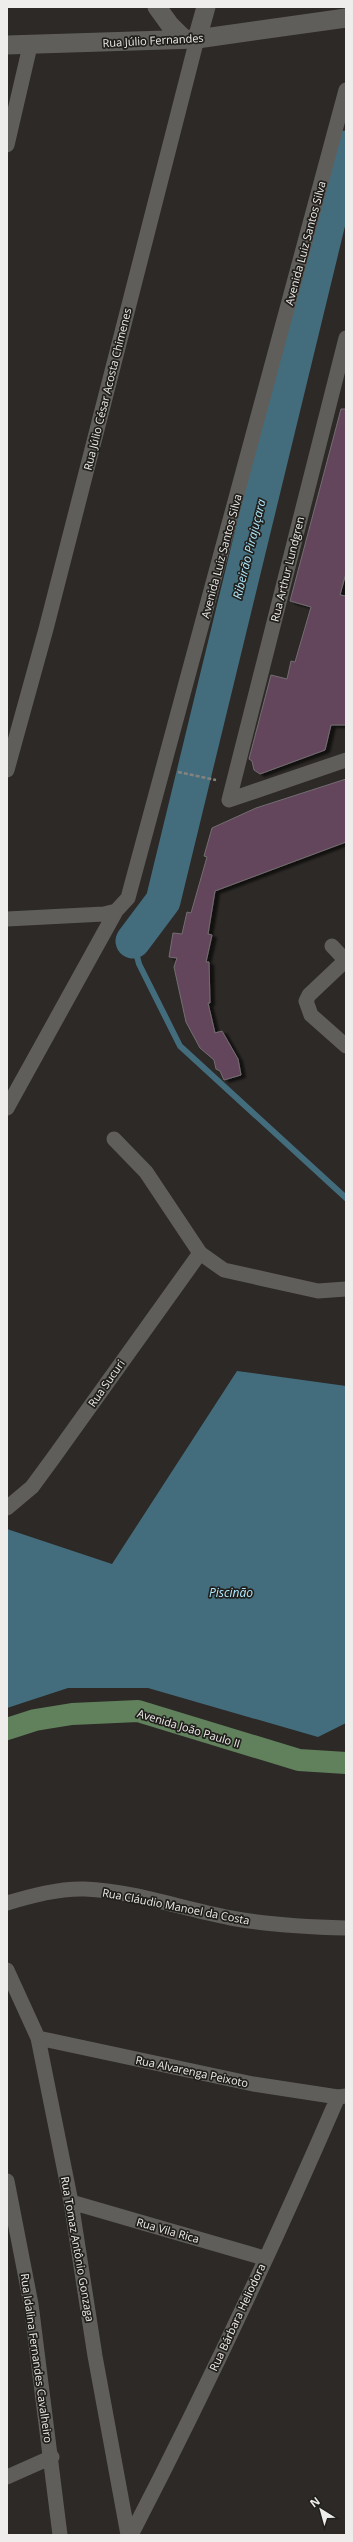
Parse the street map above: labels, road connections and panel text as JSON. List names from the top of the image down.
{
  "streets": {
    "main road": ["Avenida João Paulo II"],
    "street": [
      "Rua Júlio Fernandes",
      "Avenida Luiz Santos Silva",
      "Rua Júlio César Acosta Chimenes",
      "Rua Arthur Lundgren",
      "Rua Sucuri",
      "Rua Cláudio Manoel da Costa",
      "Rua Alvarenga Peixoto",
      "Rua Vila Rica",
      "Rua Tomaz Antônio Gonzaga",
      "Rua Bárbara Heliodora",
      "Rua Idalina Fernandes Cavalheiro"
    ]
  },
  "crossings": [
    ["Rua Júlio Fernandes", "Rua Júlio César Acosta Chimenes"],
    ["Rua Alvarenga Peixoto", "Rua Tomaz Antônio Gonzaga"],
    ["Rua Alvarenga Peixoto", "Rua Bárbara Heliodora"],
    ["Rua Vila Rica", "Rua Tomaz Antônio Gonzaga"],
    ["Rua Vila Rica", "Rua Bárbara Heliodora"]
  ],
  "water": ["Ribeirão Pirajuçara", "Piscinão"],
  "north": "top left"
}
